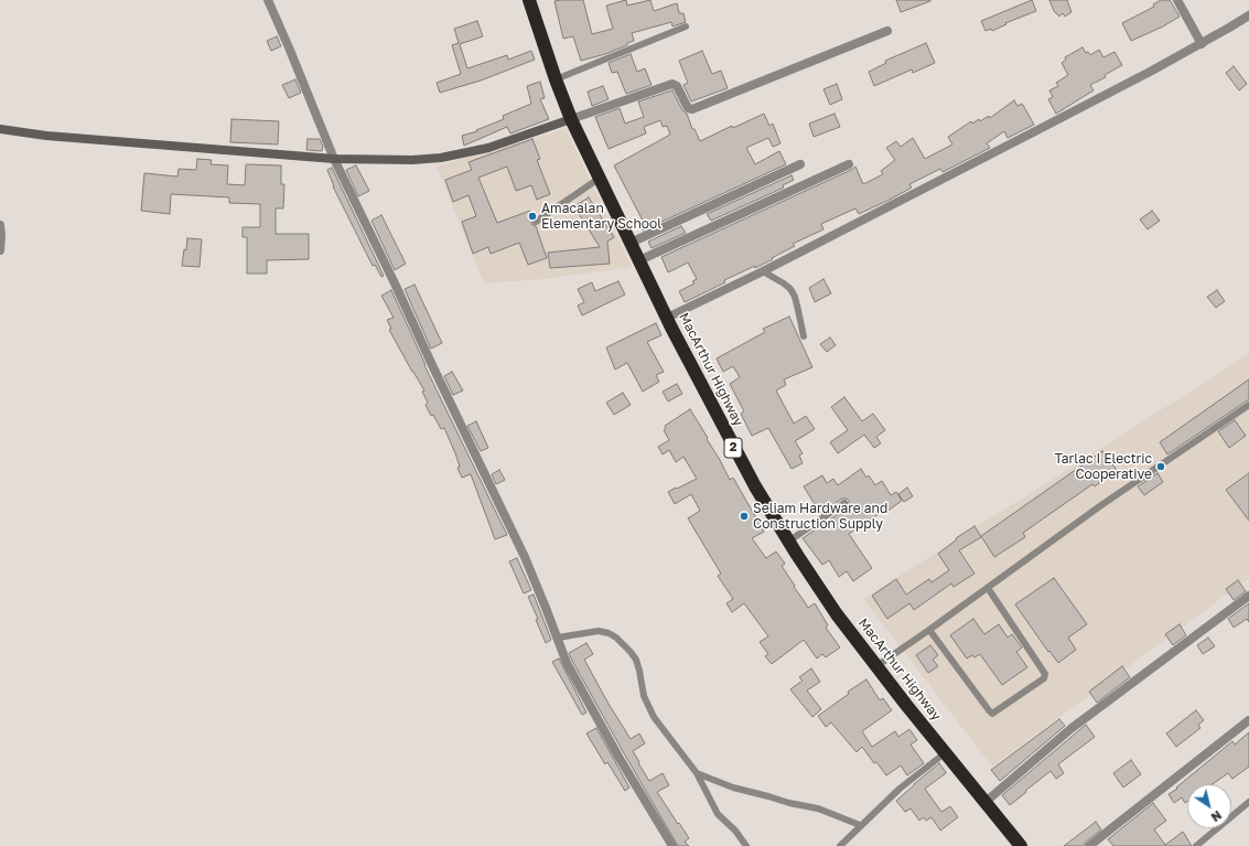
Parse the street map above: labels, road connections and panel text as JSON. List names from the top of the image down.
{
  "streets": {
    "highway": ["MacArthur Highway", "2"]
  },
  "places": ["Amacalan Elementary School", "Tarlac I Electric Cooperative", "Seliam Hardware and Construction Supply"],
  "north": "bottom right"
}
